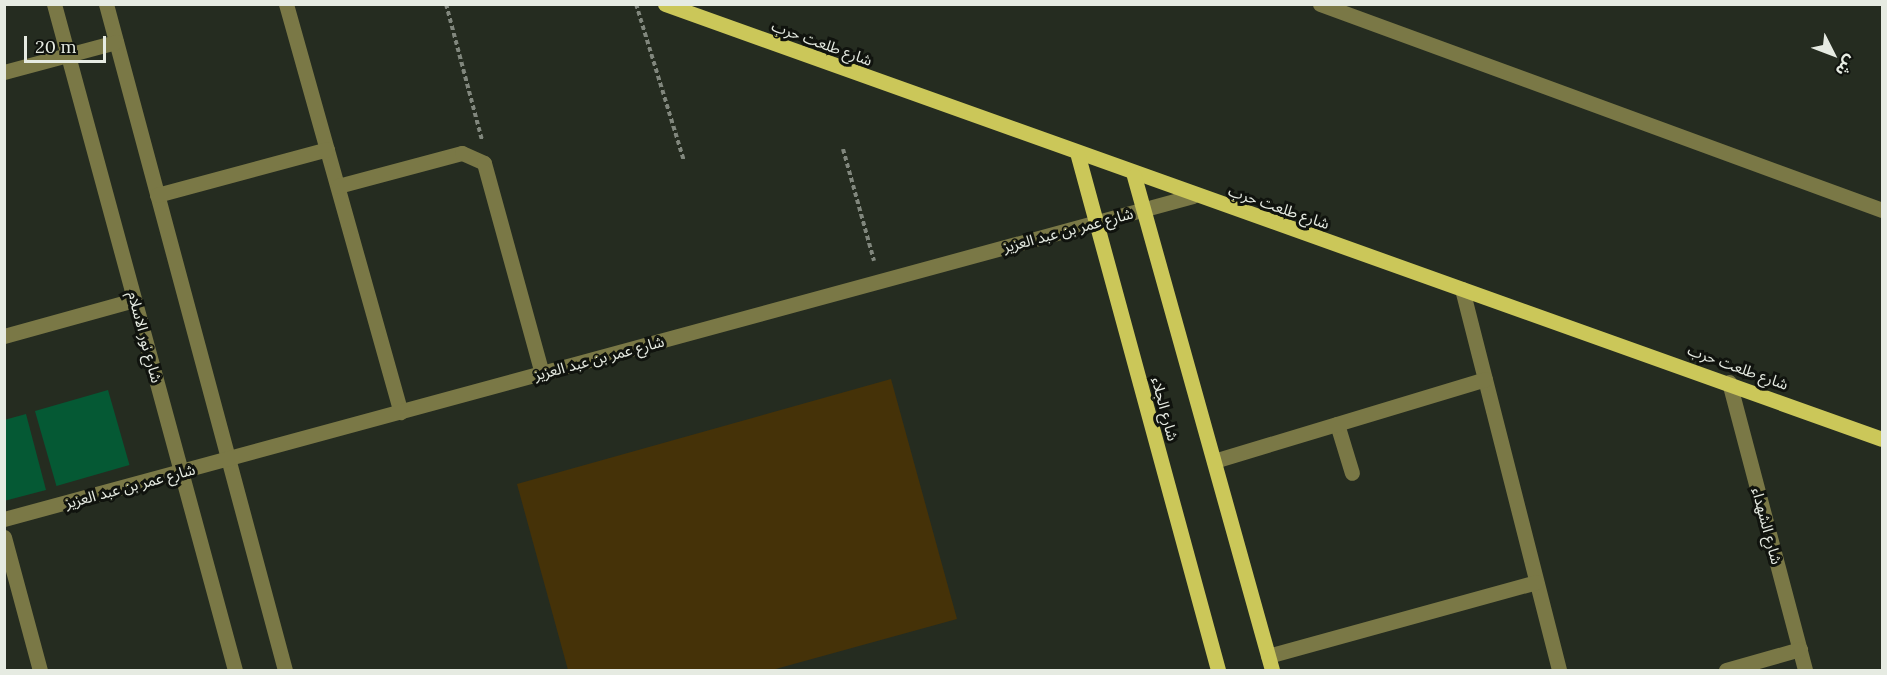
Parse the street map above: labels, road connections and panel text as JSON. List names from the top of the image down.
{
  "streets": {
    "main road": ["شارع طلعت حرب", "شارع الجلاء"],
    "street": ["شارع عمر بن عبد العزيز", "شارع نور الاسلام", "شارع الشهداء"]
  },
  "crossings": [
    ["شارع طلعت حرب", "شارع عمر بن عبد العزيز"],
    ["شارع طلعت حرب", "شارع الجلاء"],
    ["شارع طلعت حرب", "شارع الشهداء"],
    ["شارع عمر بن عبد العزيز", "شارع نور الاسلام"],
    ["شارع عمر بن عبد العزيز", "شارع الجلاء"]
  ],
  "scale_bar": "20 m",
  "north": "bottom right"
}
